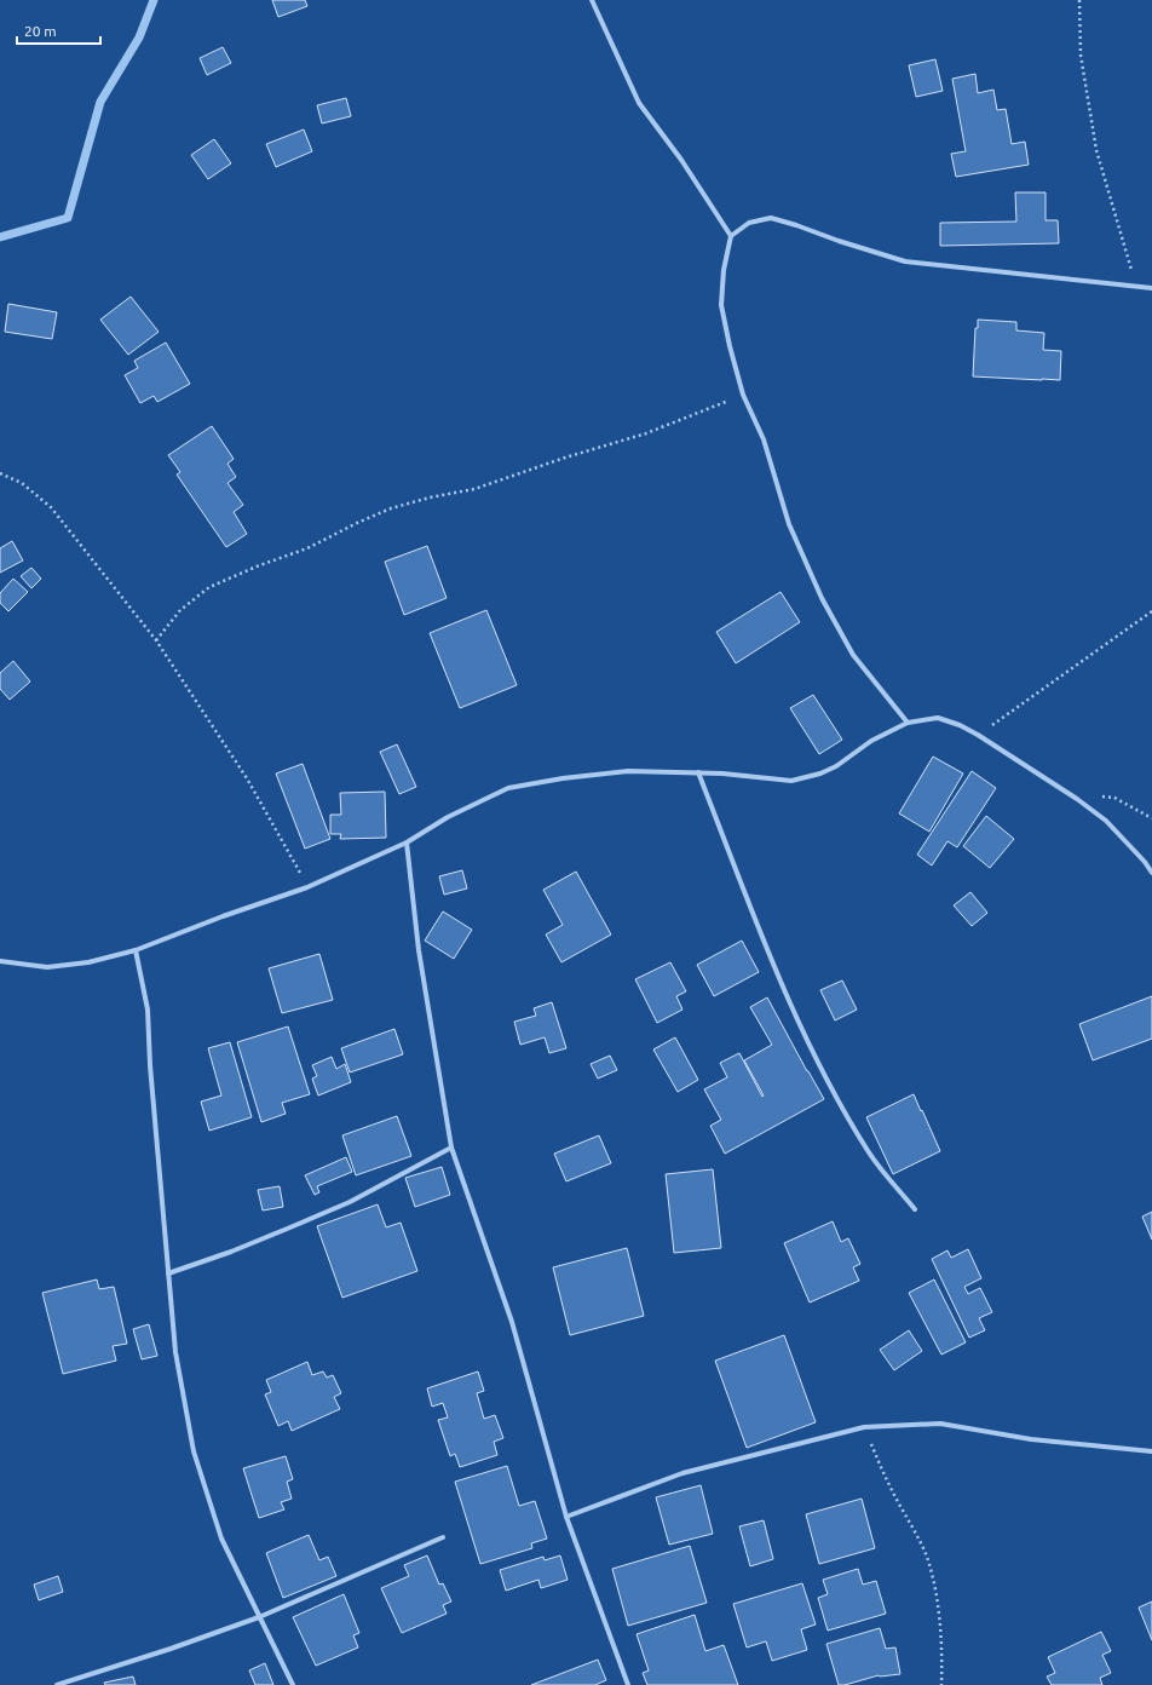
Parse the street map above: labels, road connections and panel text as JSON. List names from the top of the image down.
{
  "scale_bar": "20 m"
}
